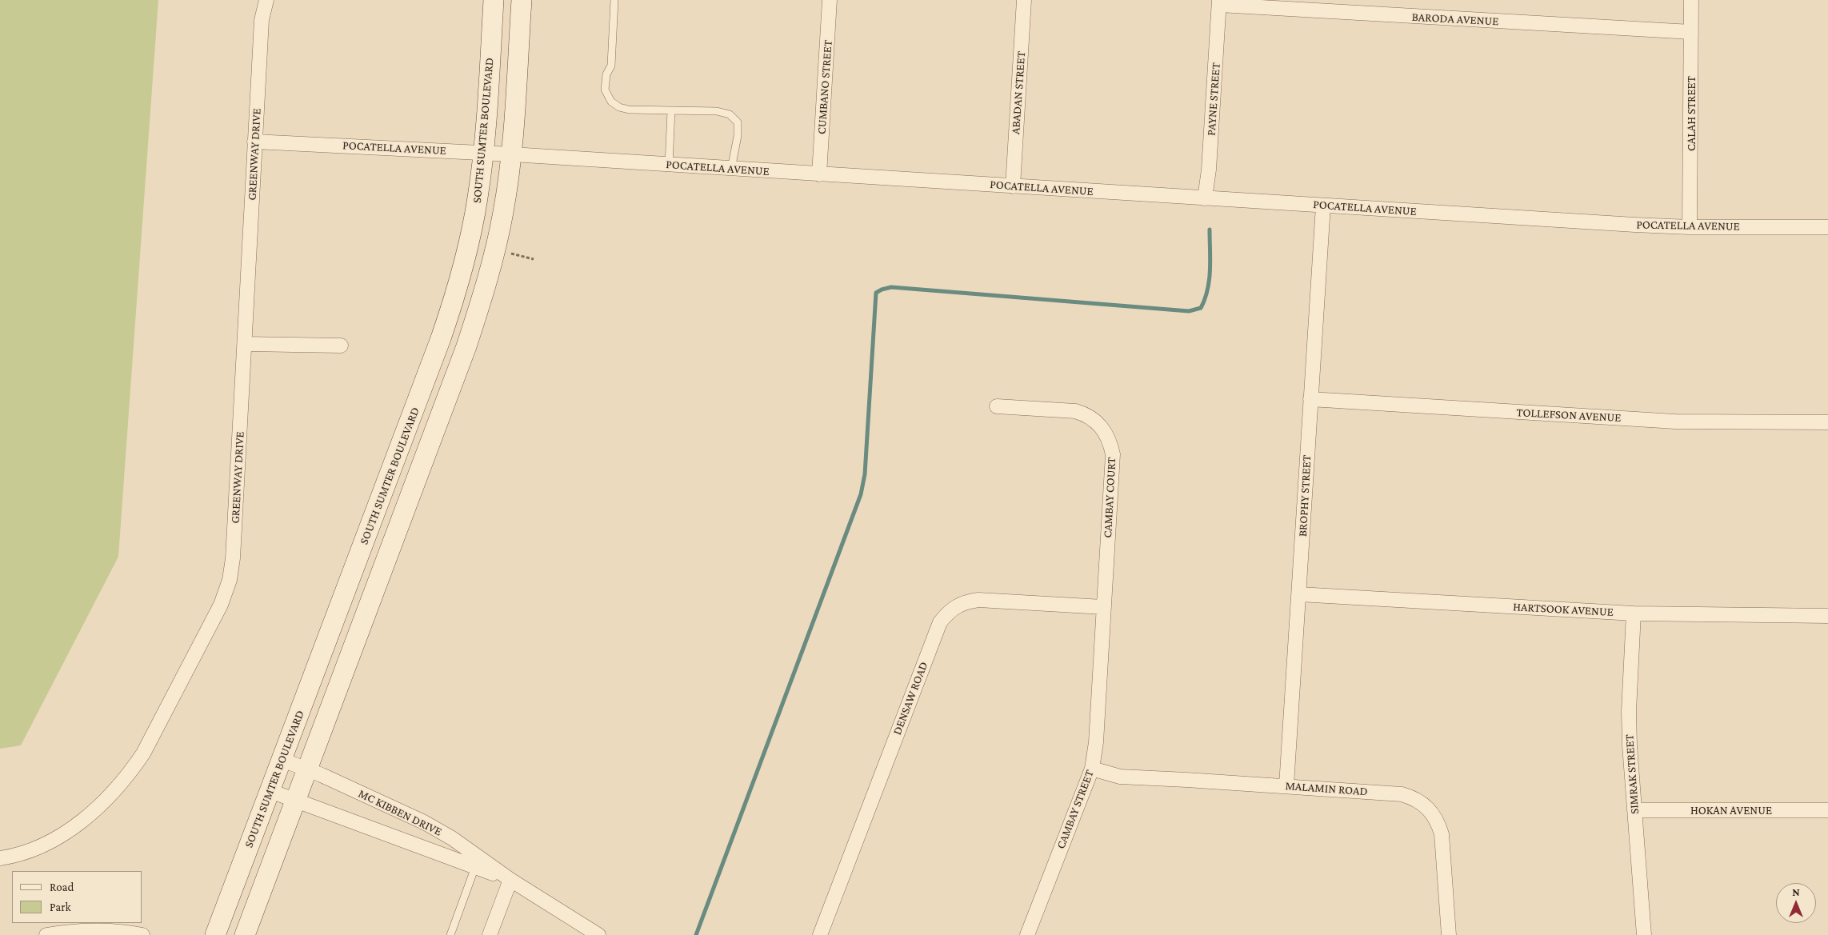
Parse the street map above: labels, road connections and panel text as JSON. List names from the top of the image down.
{
  "streets": {
    "main road": ["SOUTH SUMTER BOULEVARD"],
    "street": [
      "BARODA AVENUE",
      "CUMBANO STREET",
      "ABADAN STREET",
      "PAYNE STREET",
      "CALAH STREET",
      "POCATELLA AVENUE",
      "GREENWAY DRIVE",
      "TOLLEFSON AVENUE",
      "BROPHY STREET",
      "CAMBAY COURT",
      "HARTSOOK AVENUE",
      "DENSAW ROAD",
      "SIMRAK STREET",
      "MALAMIN ROAD",
      "CAMBAY STREET",
      "HOKAN AVENUE",
      "MC KIBBEN DRIVE"
    ]
  },
  "crossings": [
    ["BARODA AVENUE", "PAYNE STREET"],
    ["BARODA AVENUE", "CALAH STREET"],
    ["CUMBANO STREET", "POCATELLA AVENUE"],
    ["ABADAN STREET", "POCATELLA AVENUE"],
    ["PAYNE STREET", "POCATELLA AVENUE"],
    ["CALAH STREET", "POCATELLA AVENUE"],
    ["SOUTH SUMTER BOULEVARD", "POCATELLA AVENUE"],
    ["SOUTH SUMTER BOULEVARD", "MC KIBBEN DRIVE"],
    ["POCATELLA AVENUE", "GREENWAY DRIVE"],
    ["POCATELLA AVENUE", "BROPHY STREET"],
    ["TOLLEFSON AVENUE", "BROPHY STREET"],
    ["BROPHY STREET", "HARTSOOK AVENUE"],
    ["BROPHY STREET", "MALAMIN ROAD"],
    ["CAMBAY COURT", "DENSAW ROAD"],
    ["CAMBAY COURT", "CAMBAY STREET"],
    ["HARTSOOK AVENUE", "SIMRAK STREET"],
    ["DENSAW ROAD", "CAMBAY STREET"],
    ["SIMRAK STREET", "HOKAN AVENUE"],
    ["MALAMIN ROAD", "CAMBAY STREET"]
  ],
  "legend": ["Road", "Park"],
  "north": "top"
}
